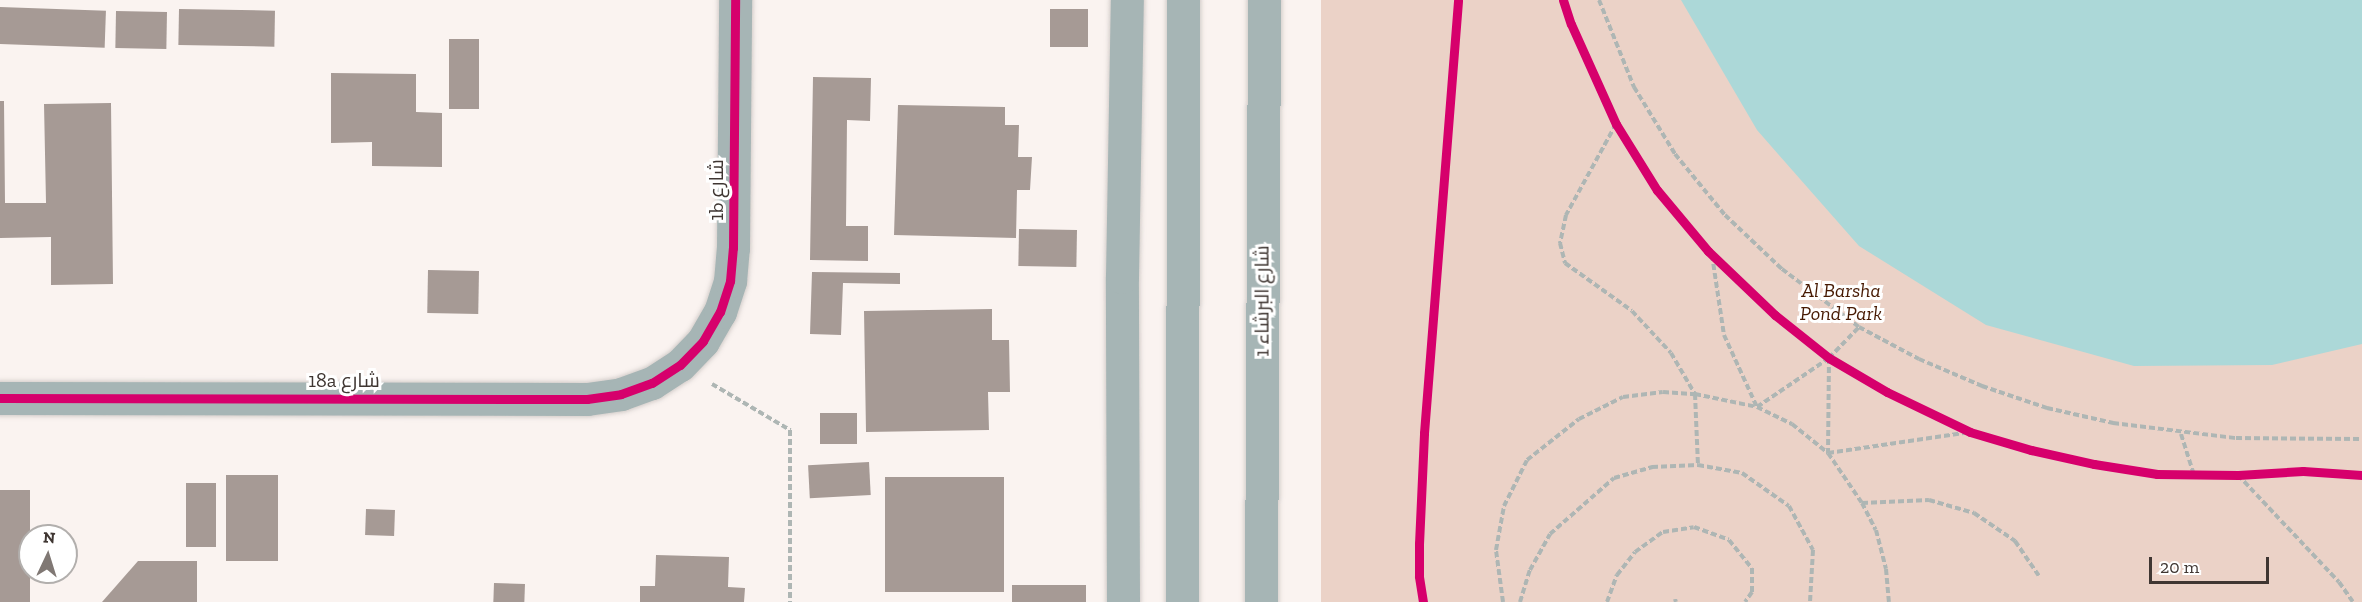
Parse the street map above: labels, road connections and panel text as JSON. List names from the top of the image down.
{
  "streets": {
    "street": ["1b شارع", "شارع البرشاء 1", "18a شارع"]
  },
  "crossings": [
    ["1b شارع", "18a شارع"]
  ],
  "parks": ["Al Barsha Pond Park"],
  "scale_bar": "20 m",
  "north": "top"
}
